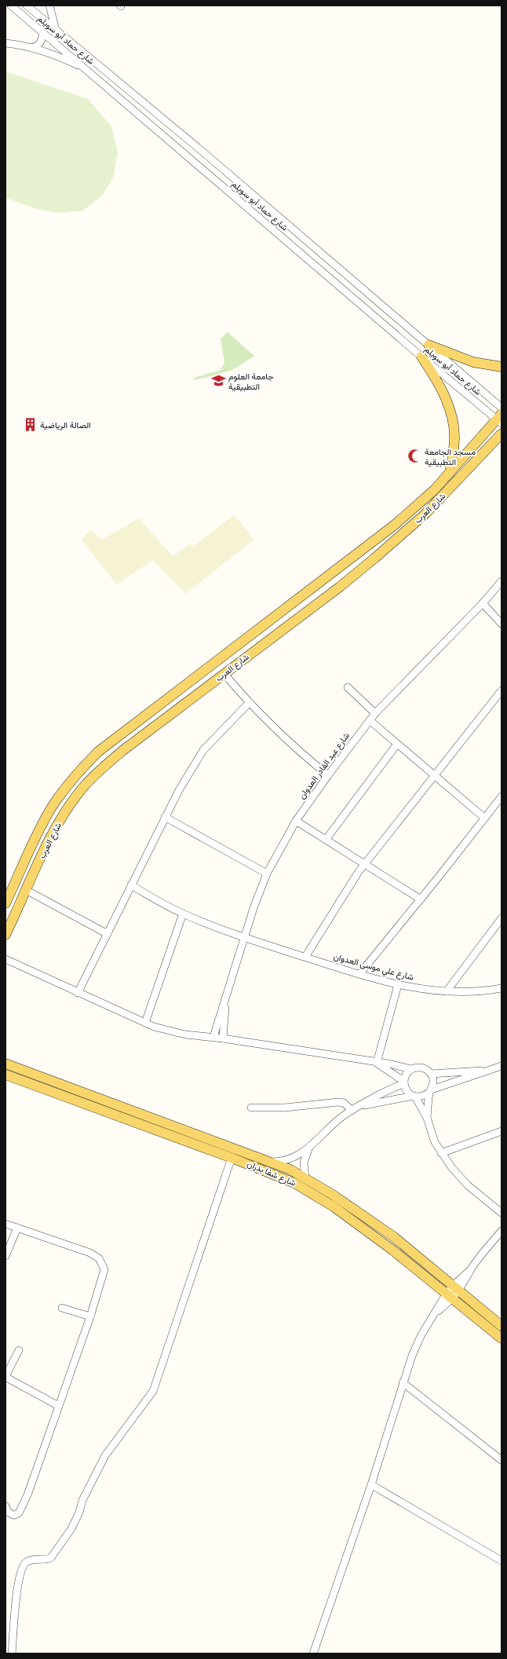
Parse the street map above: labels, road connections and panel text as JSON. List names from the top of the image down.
{
  "streets": {
    "main road": ["شارع العرب", "شارع شفا بدران"],
    "street": ["شارع حماد أبو سويلم", "شارع عبد القادر العدوان", "شارع علي موسى العدوان"]
  },
  "crossings": [
    ["شارع حماد أبو سويلم", "شارع العرب"],
    ["شارع عبد القادر العدوان", "شارع علي موسى العدوان"]
  ],
  "places": {
    "school or university": ["جامعة العلوم التطبيقية"],
    "building": ["الصالة الرياضية"],
    "mosque": ["مسجد الجامعة التطبيقية"]
  }
}
